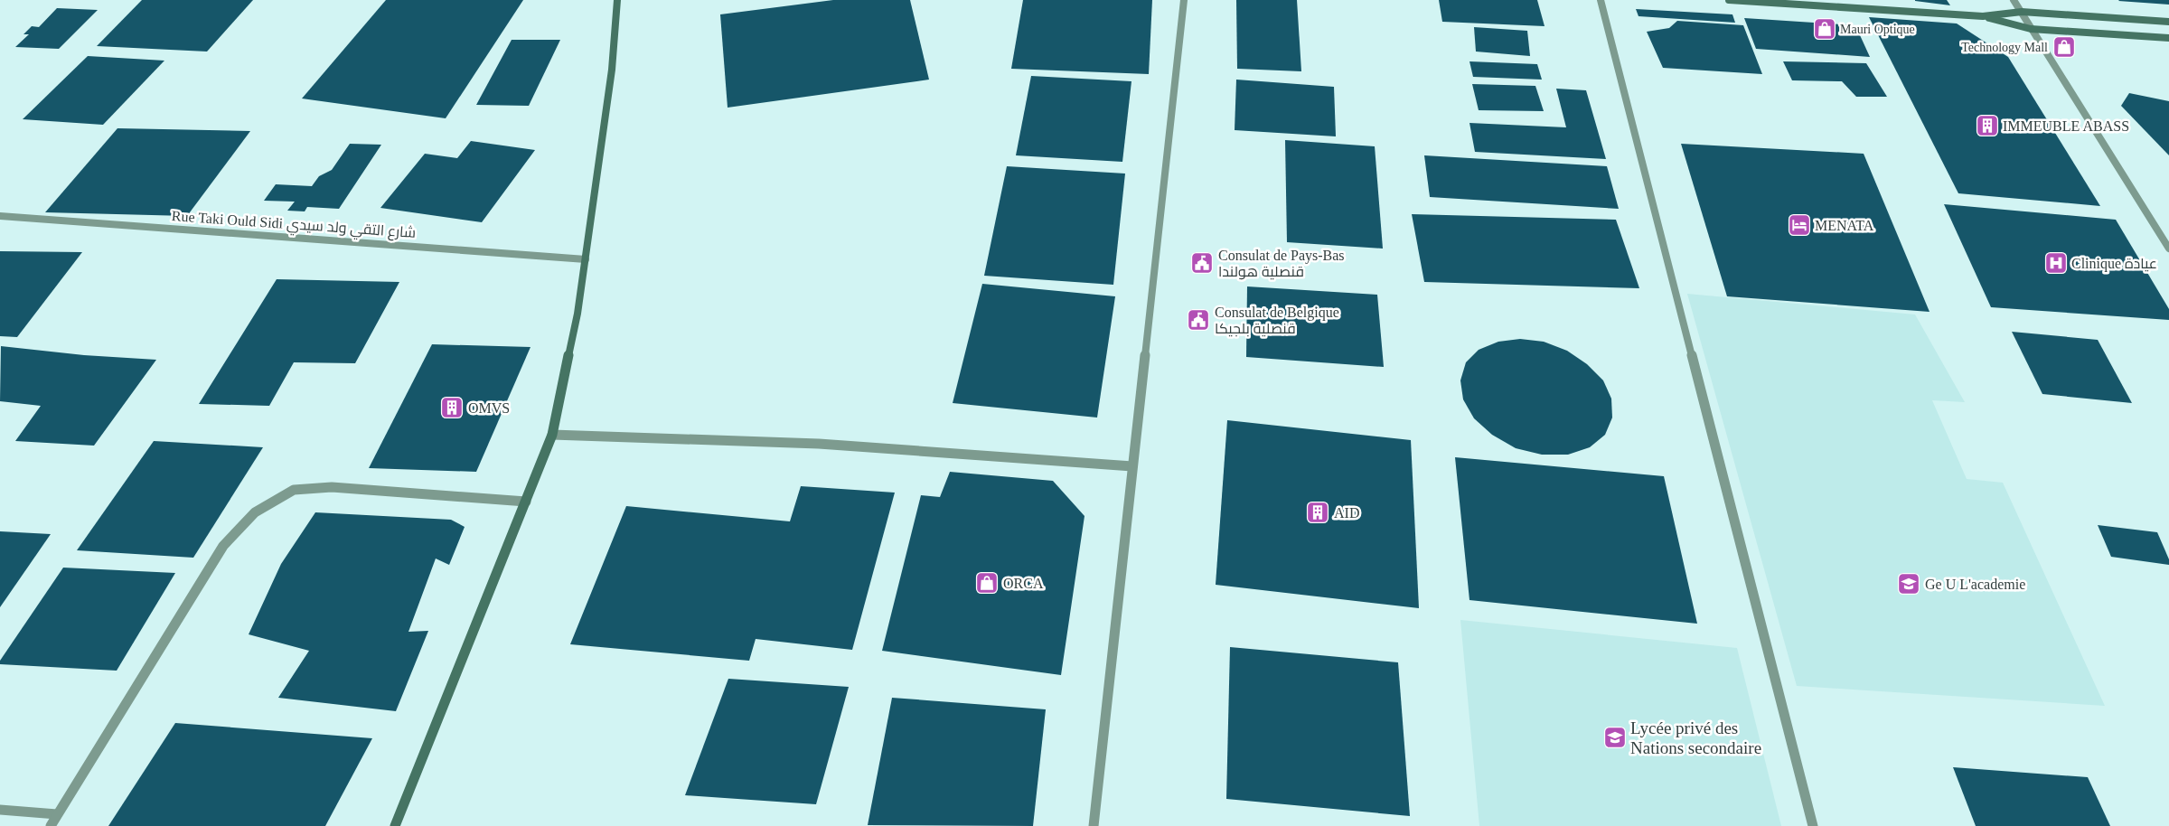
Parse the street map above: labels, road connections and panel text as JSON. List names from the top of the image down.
{
  "streets": {
    "street": ["Rue Taki Ould Sidi شارع التقي ولد سيدي"]
  },
  "places": {
    "shop": ["Mauri Optique", "Technology Mall", "ORCA"],
    "building": ["IMMEUBLE ABASS", "OMVS", "AID"],
    "hotel": ["MENATA"],
    "public building": ["Consulat de Pays-Bas قنصلية هولندا", "Consulat de Belgique قنصلية بلجيكا"],
    "hospital": ["Clinique عيادة"],
    "school or university": ["Ge U L'academie", "Lycée privé des Nations secondaire"]
  }
}
